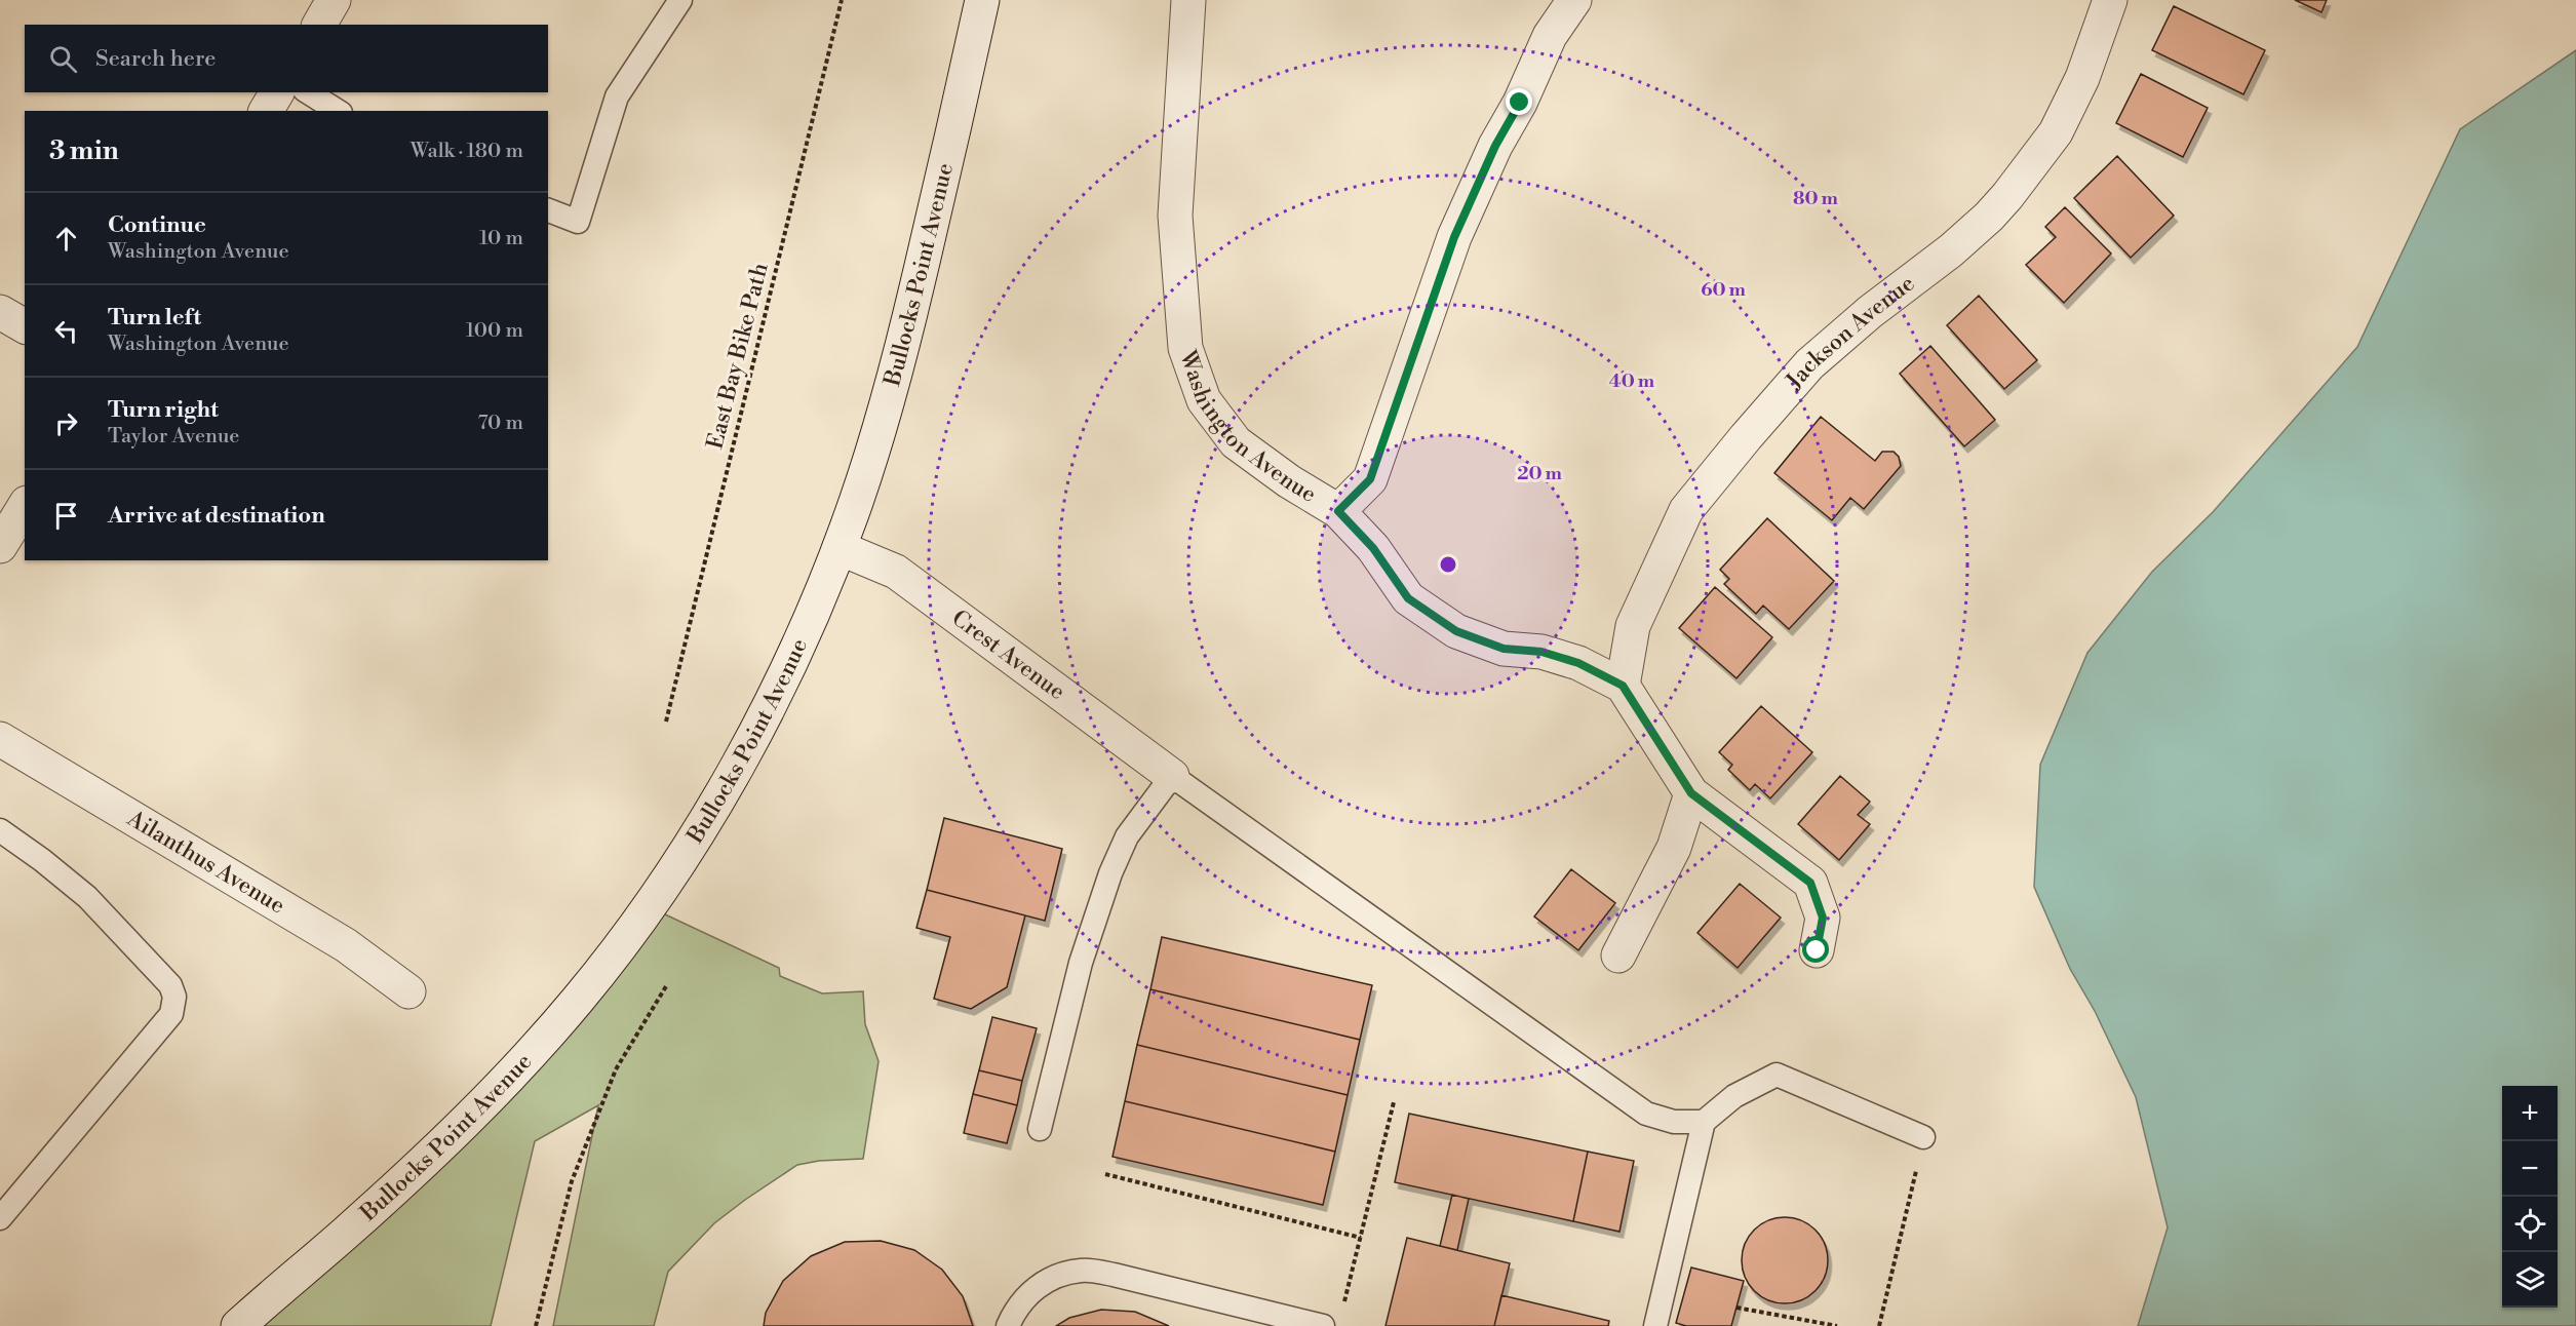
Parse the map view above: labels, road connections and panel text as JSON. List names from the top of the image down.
{
  "streets": {
    "street": [
      "Bullocks Point Avenue",
      "Jackson Avenue",
      "Washington Avenue",
      "Crest Avenue",
      "Ailanthus Avenue"
    ],
    "path": ["East Bay Bike Path"]
  },
  "crossings": [
    ["Bullocks Point Avenue", "Crest Avenue"],
    ["Jackson Avenue", "Washington Avenue"]
  ],
  "page": {
    "search": "Search here",
    "heading": ["3 min", "Walk · 180 m"],
    "list": [
      ["Continue", "Washington Avenue", "10 m"],
      ["Turn left", "Washington Avenue", "100 m"],
      ["Turn right", "Taylor Avenue", "70 m"],
      "Arrive at destination"
    ],
    "map_buttons": ["+", "−"]
  },
  "rings": [
    "80 m",
    "60 m",
    "40 m",
    "20 m"
  ]
}
